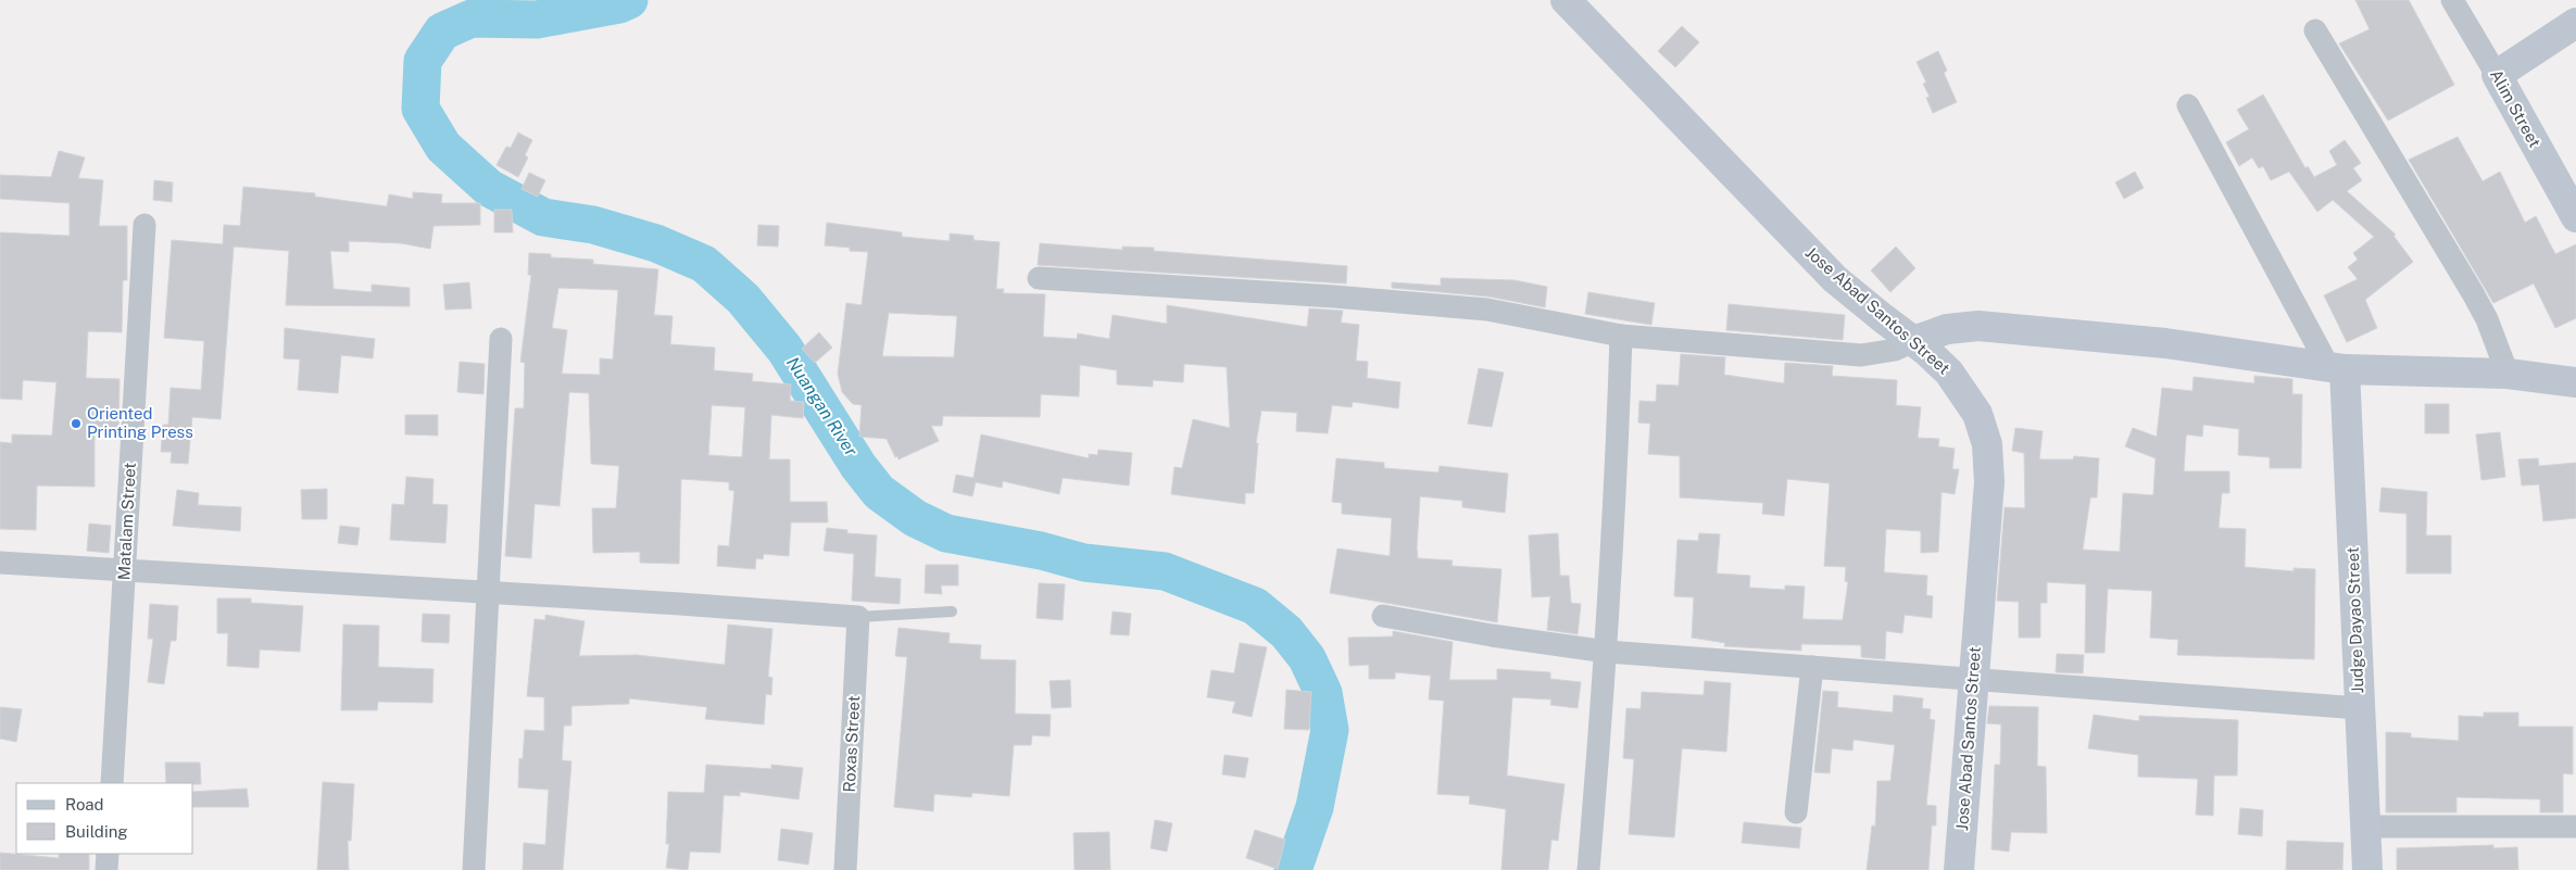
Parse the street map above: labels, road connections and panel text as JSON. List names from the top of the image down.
{
  "streets": {
    "street": [
      "Alim Street",
      "Jose Abad Santos Street",
      "Matalam Street",
      "Judge Dayao Street",
      "Roxas Street"
    ]
  },
  "water": ["Nuangan River"],
  "places": ["Oriented Printing Press"],
  "legend": ["Road", "Building"]
}
